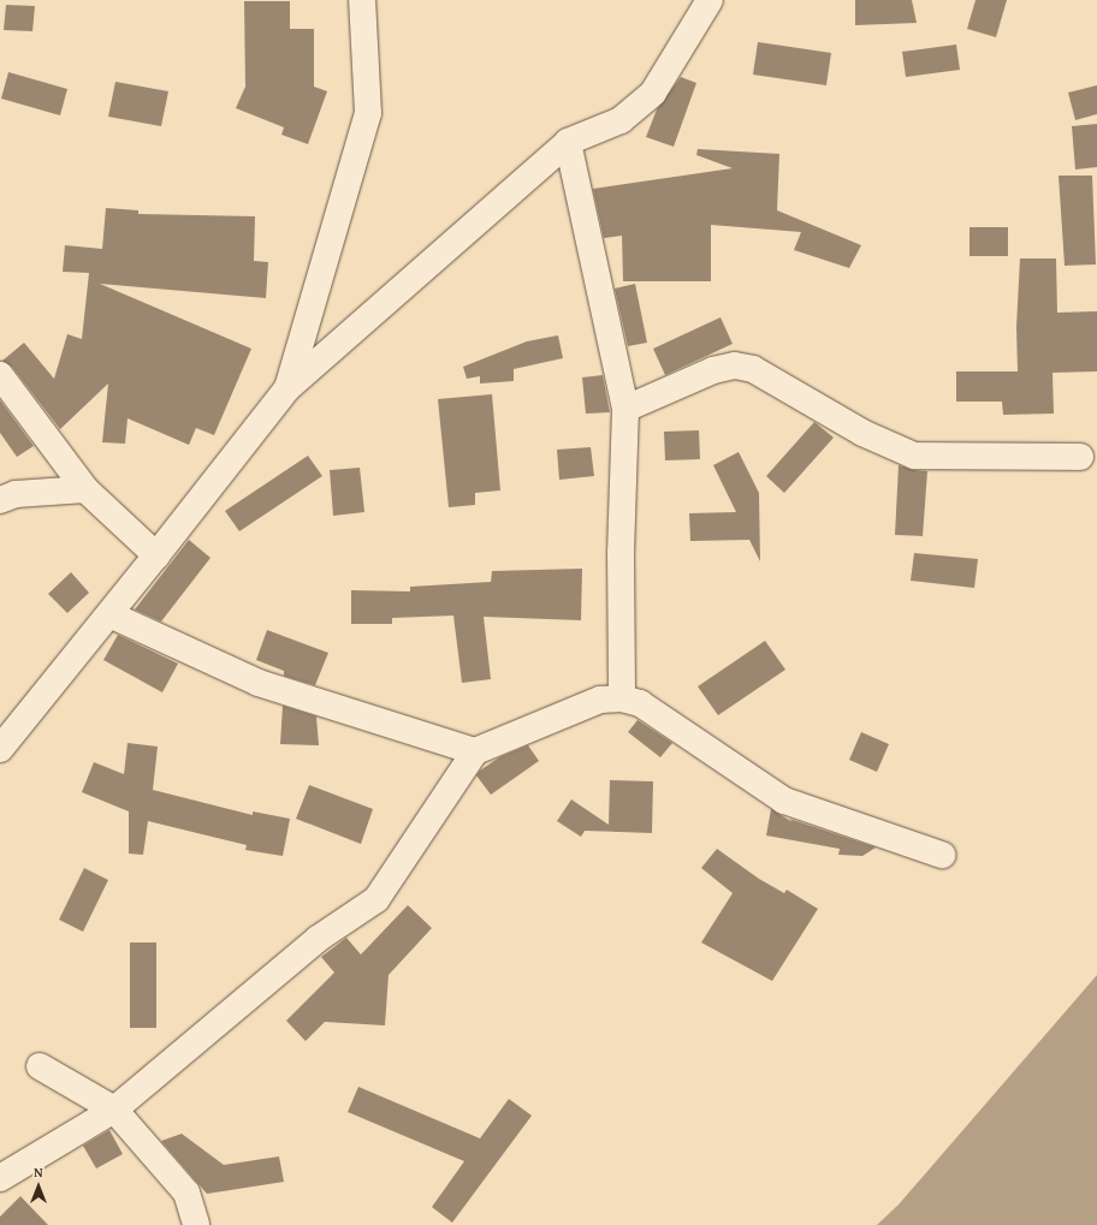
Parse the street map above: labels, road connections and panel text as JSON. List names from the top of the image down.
{
  "north": "top"
}
